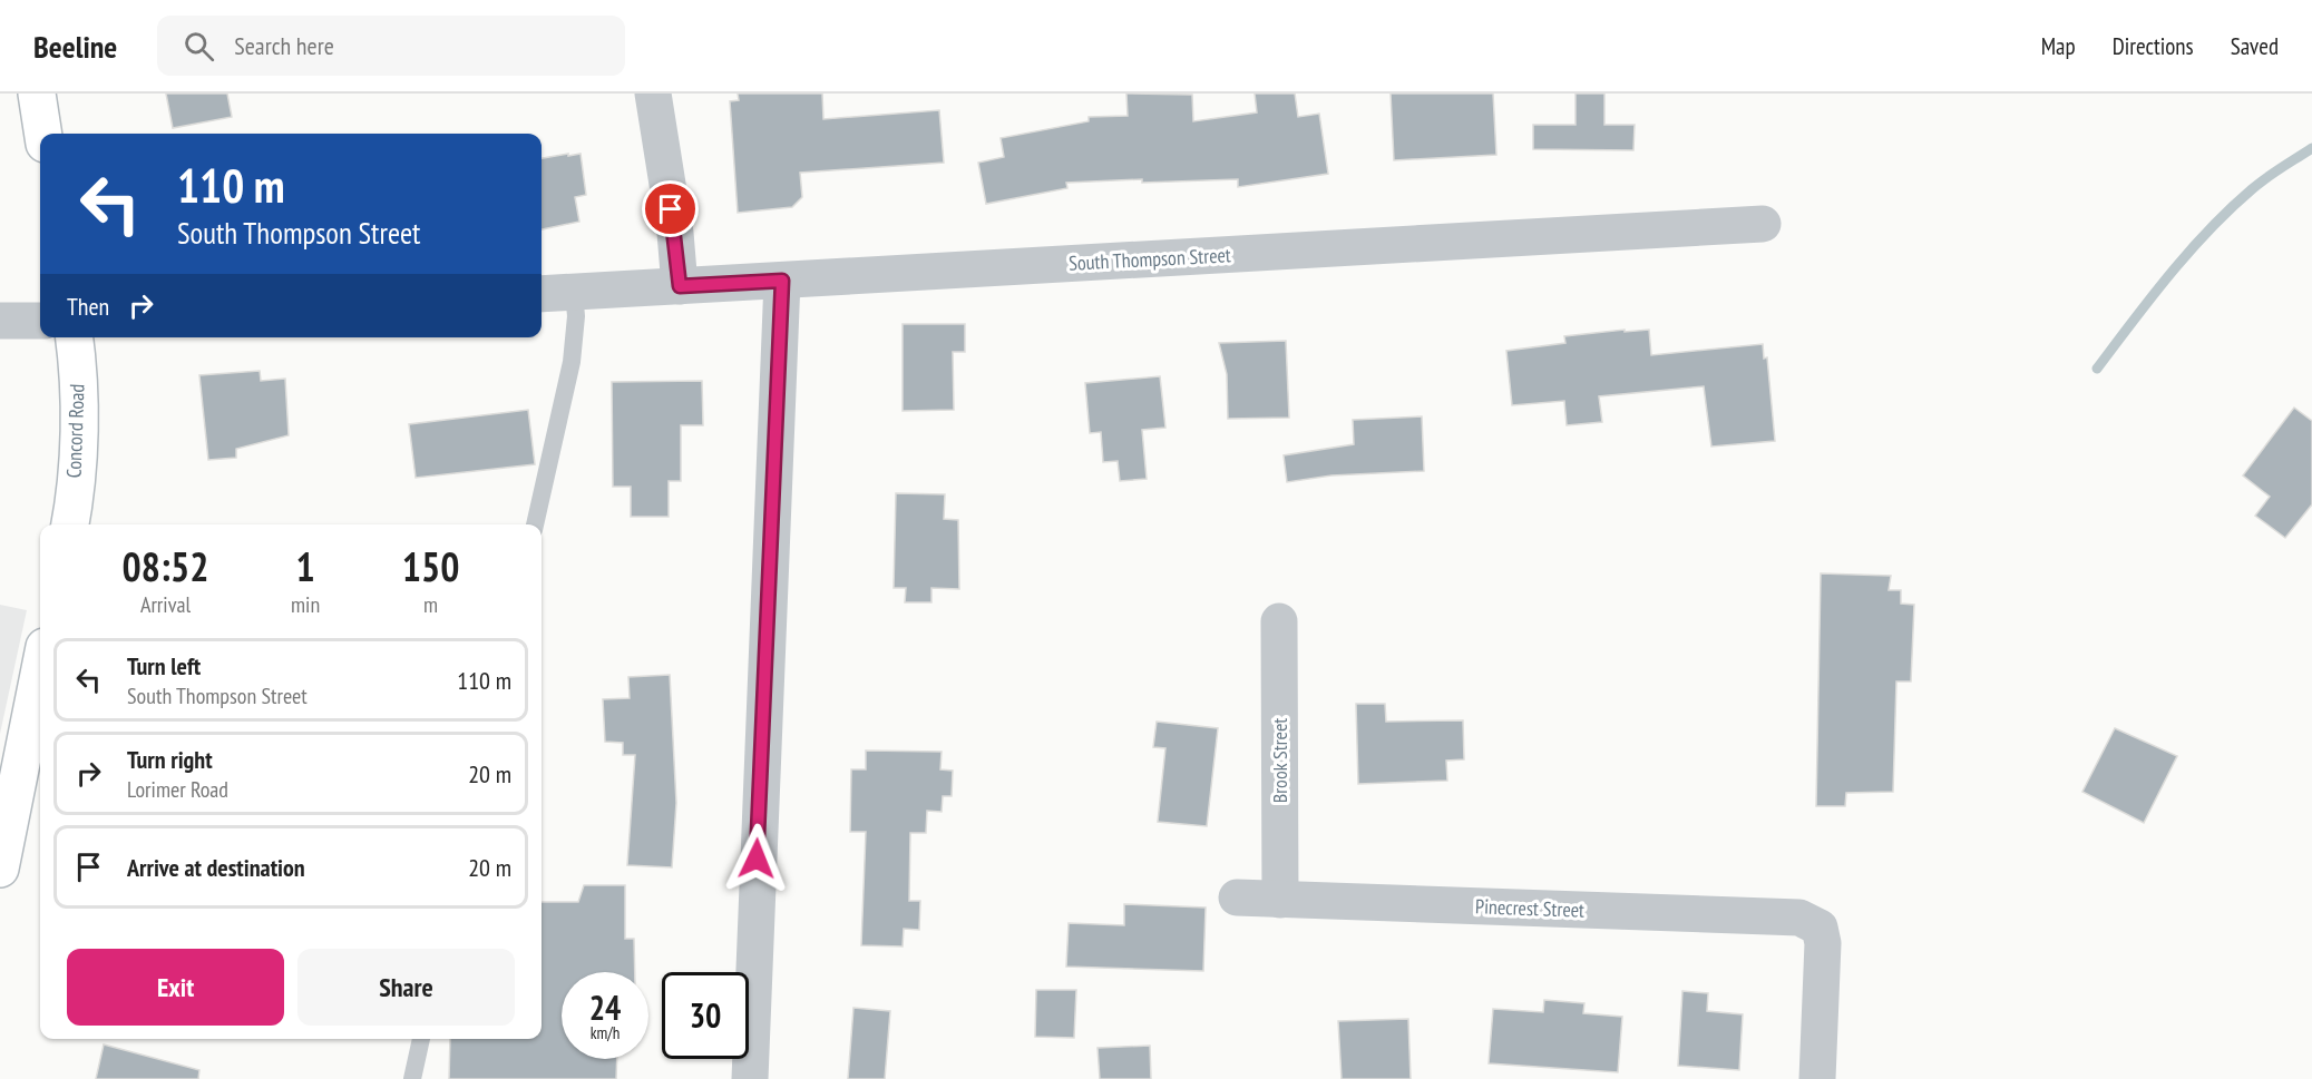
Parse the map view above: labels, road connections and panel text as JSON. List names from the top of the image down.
{
  "streets": {
    "main road": ["Concord Road"],
    "street": ["South Thompson Street", "Brook Street", "Pinecrest Street"]
  },
  "crossings": [
    ["Brook Street", "Pinecrest Street"]
  ],
  "page": {
    "header": "Beeline",
    "search": "Search here",
    "nav": ["Map", "Directions", "Saved"],
    "turn": ["110 m", "South Thompson Street"],
    "then": "Then",
    "eta": [
      "08:52",
      "Arrival",
      "1",
      "min",
      "150",
      "m"
    ],
    "list": [
      {
        "name": "Turn left",
        "note": "South Thompson Street",
        "value": "110 m"
      },
      {
        "name": "Turn right",
        "note": "Lorimer Road",
        "value": "20 m"
      },
      {
        "name": "Arrive at destination",
        "value": "20 m"
      }
    ],
    "buttons": ["Exit", "Share"],
    "speed": "24 km/h",
    "limit": "30"
  }
}
